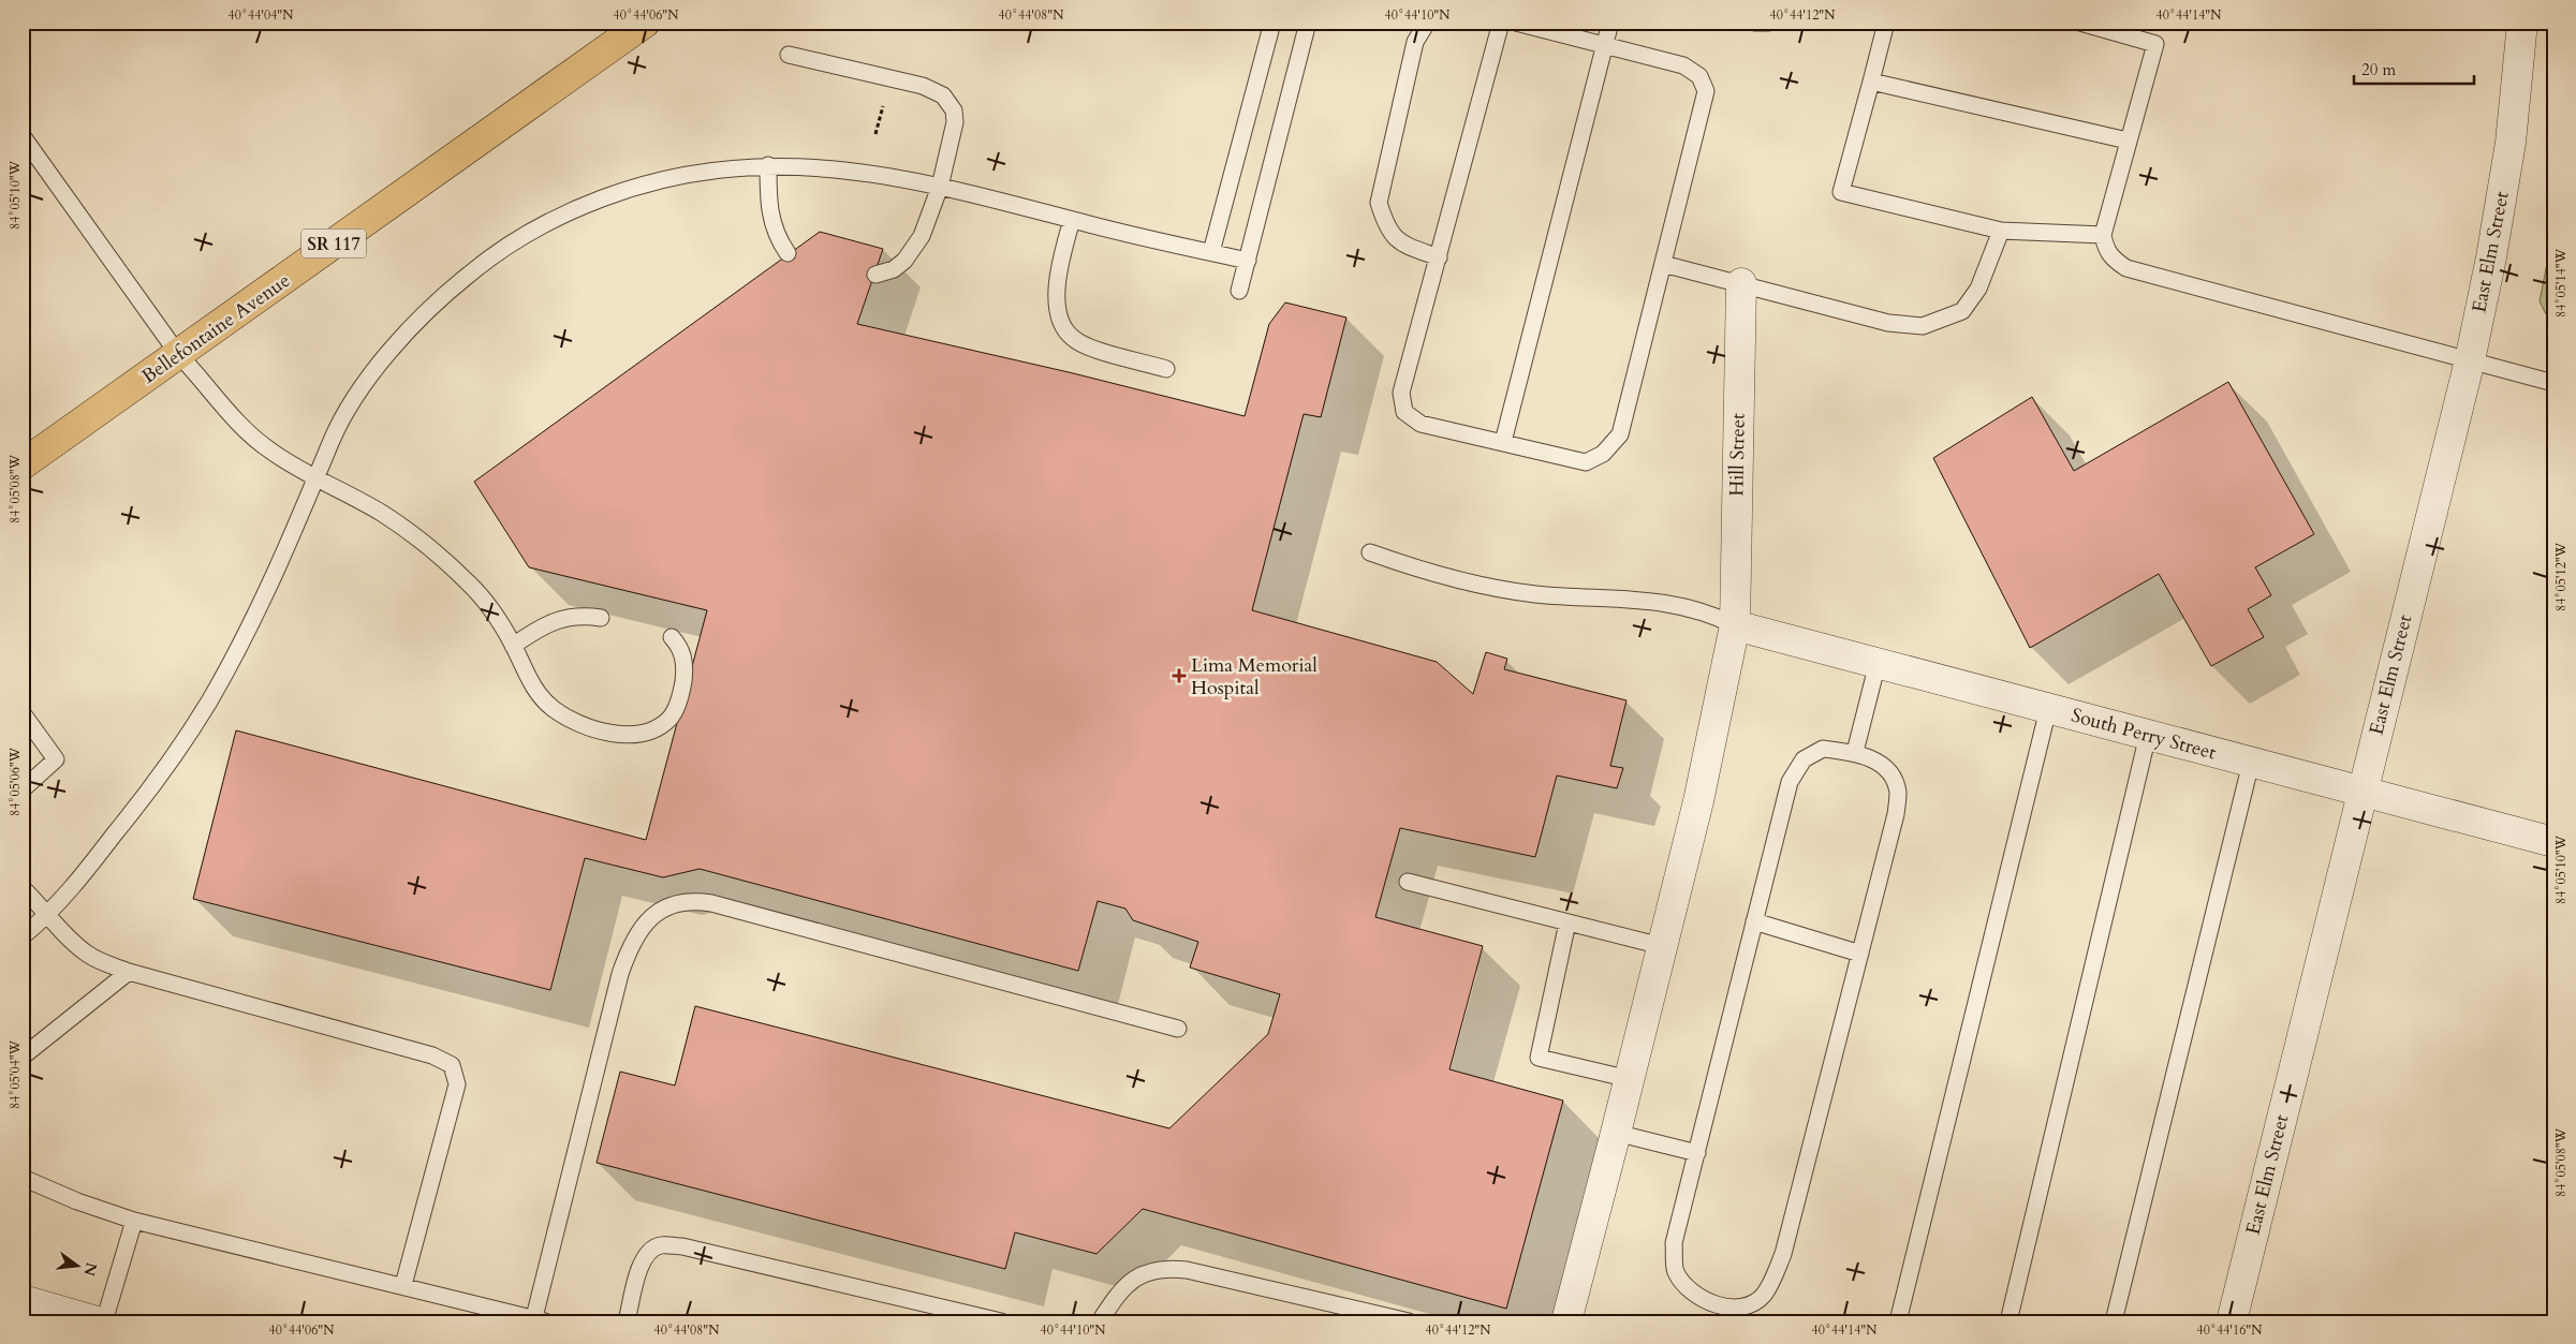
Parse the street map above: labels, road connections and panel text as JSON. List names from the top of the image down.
{
  "streets": {
    "main road": ["SR 117", "Bellefontaine Avenue"],
    "street": ["East Elm Street", "Hill Street", "South Perry Street"]
  },
  "crossings": [
    ["East Elm Street", "South Perry Street"],
    ["Hill Street", "South Perry Street"]
  ],
  "places": {
    "health": ["Lima Memorial Hospital"]
  },
  "scale_bar": "20 m",
  "north": "right",
  "coordinates": [
    "40°44'04\"N",
    "40°44'06\"N",
    "40°44'08\"N",
    "40°44'10\"N",
    "40°44'12\"N",
    "40°44'14\"N",
    "84°05'10\"W",
    "84°05'14\"W",
    "84°05'08\"W",
    "84°05'12\"W",
    "84°05'06\"W",
    "84°05'04\"W",
    "40°44'16\"N"
  ]
}
